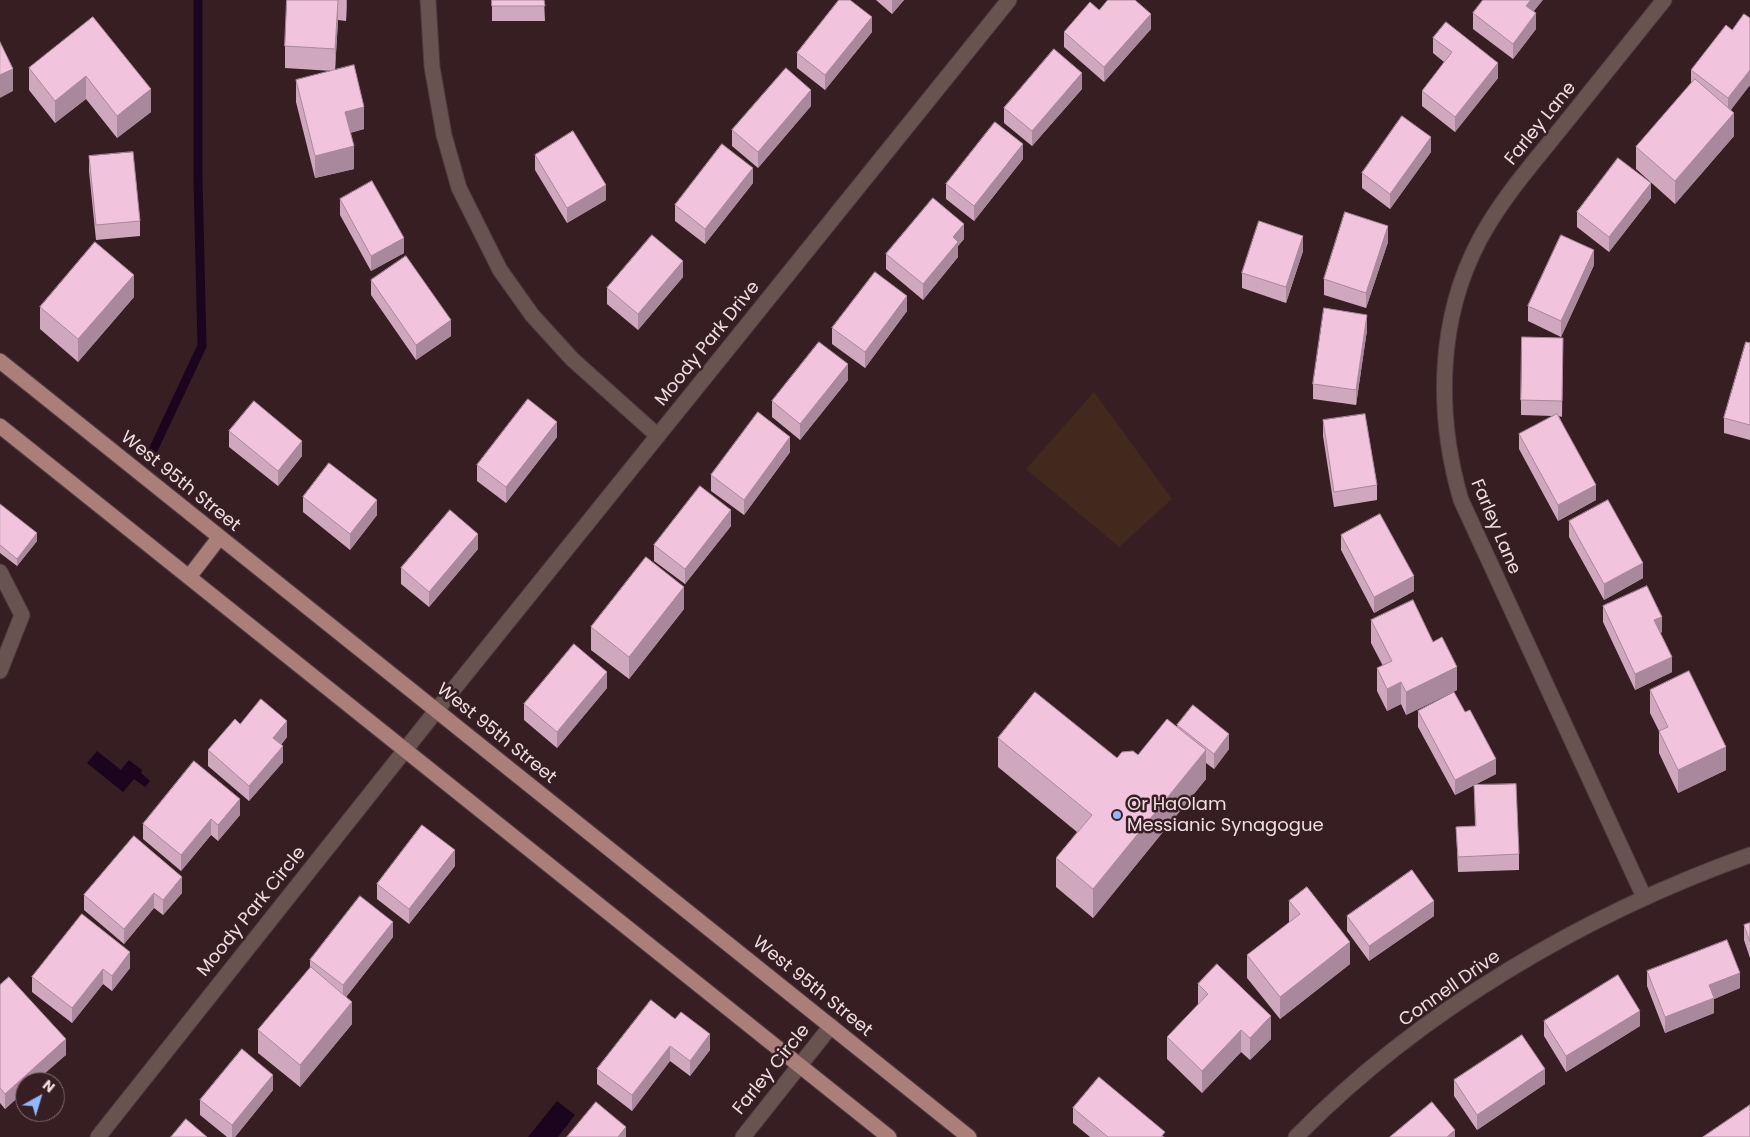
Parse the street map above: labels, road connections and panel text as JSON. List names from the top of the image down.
{
  "streets": {
    "main road": ["West 95th Street"],
    "street": [
      "Farley Lane",
      "Moody Park Drive",
      "Moody Park Circle",
      "Connell Drive",
      "Farley Circle"
    ]
  },
  "crossings": [
    ["Farley Lane", "Connell Drive"],
    ["Moody Park Drive", "West 95th Street"],
    ["Moody Park Drive", "Moody Park Circle"],
    ["West 95th Street", "Moody Park Circle"],
    ["West 95th Street", "Farley Circle"]
  ],
  "places": ["Or HaOlam Messianic Synagogue"],
  "north": "top right"
}
